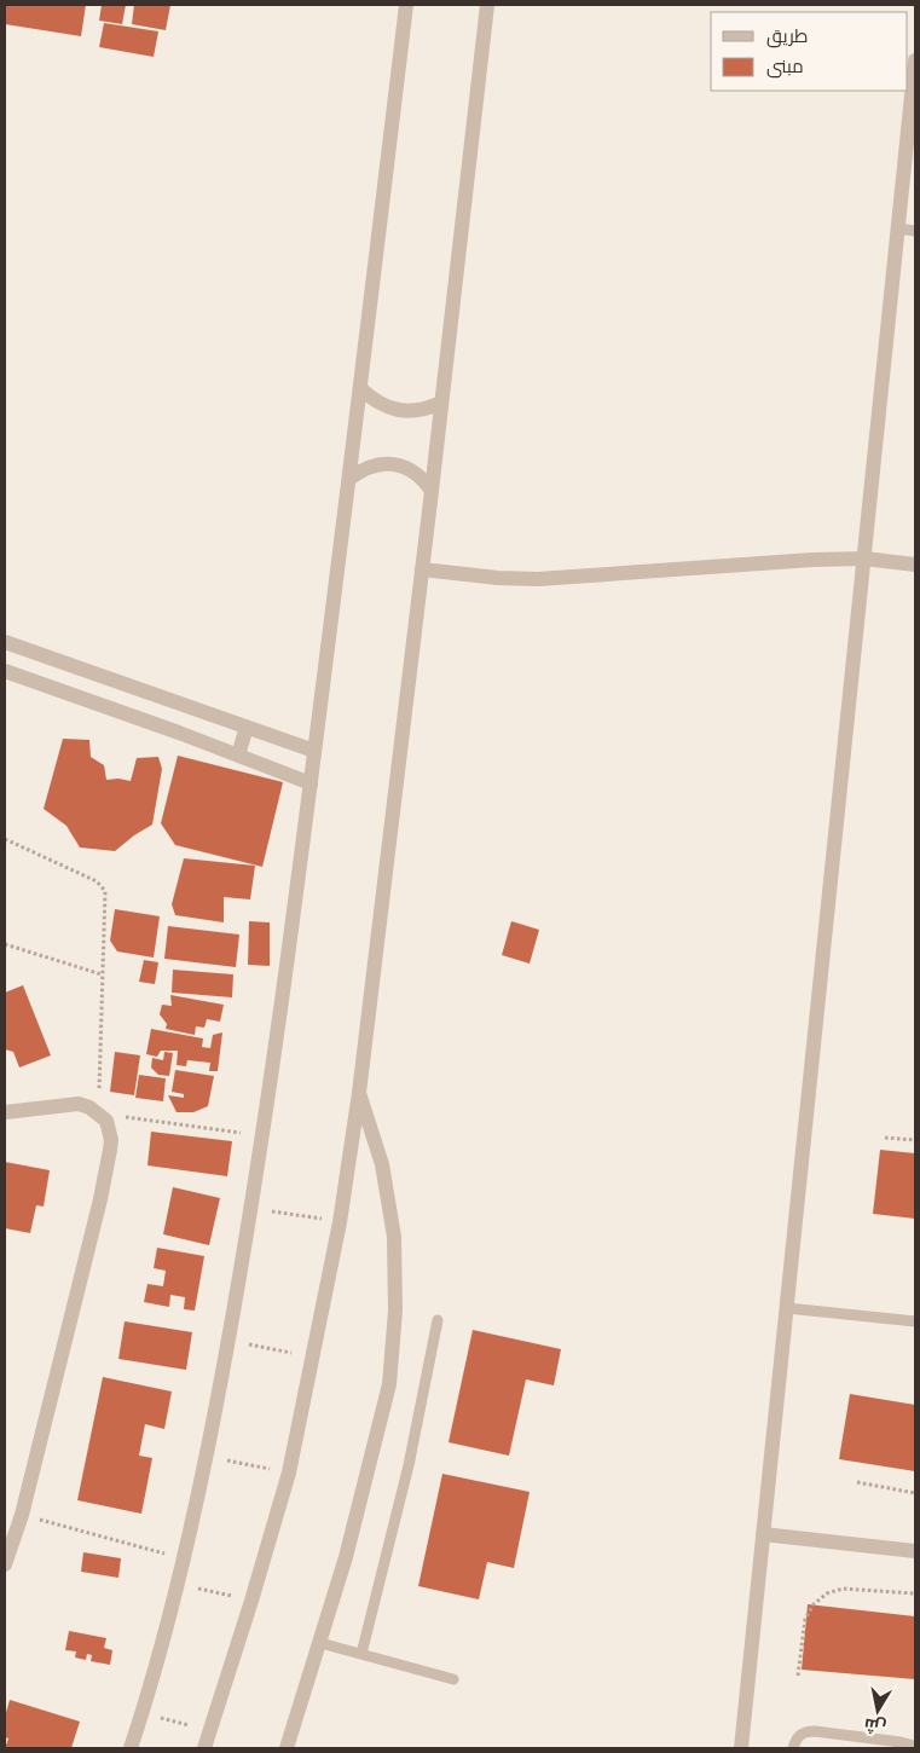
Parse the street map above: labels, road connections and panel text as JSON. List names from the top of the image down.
{
  "legend": ["طريق", "مبنى"],
  "north": "bottom"
}
